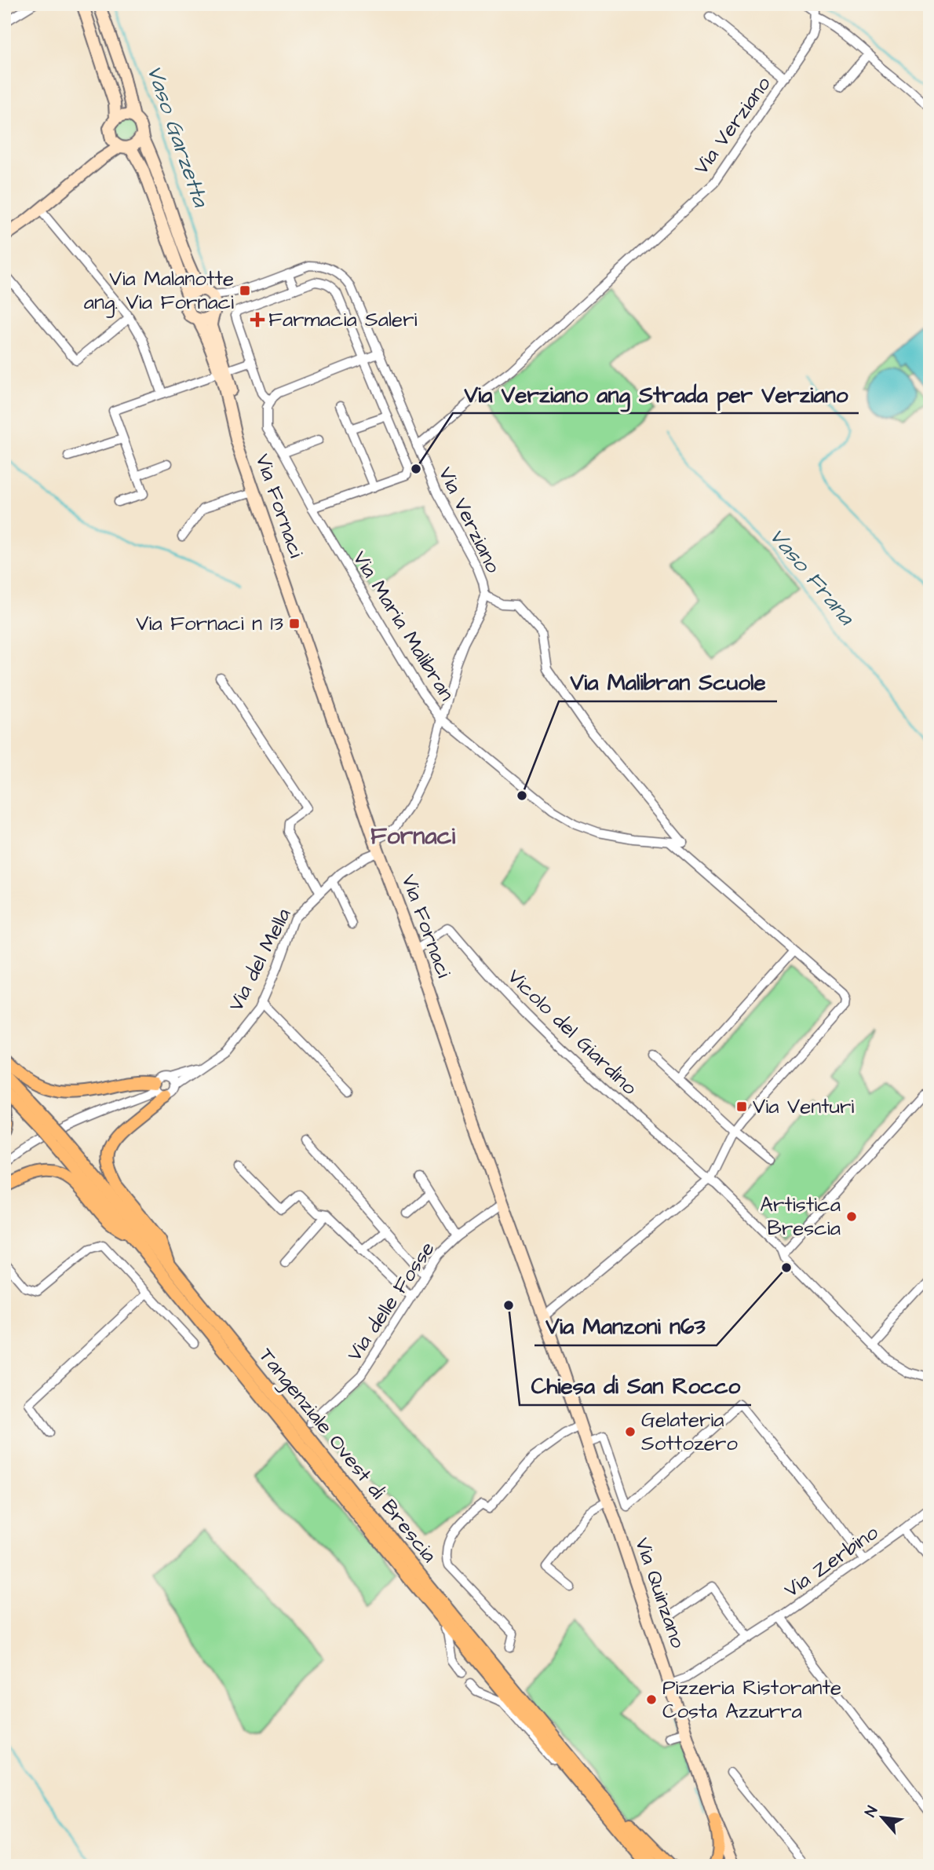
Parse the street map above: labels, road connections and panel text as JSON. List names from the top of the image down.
{
  "streets": {
    "main road": ["Tangenziale Ovest di Brescia"],
    "street": [
      "Via Verziano",
      "Via Fornaci",
      "Via Maria Malibran",
      "Via del Mella",
      "Vicolo del Giardino",
      "Via delle Fosse",
      "Via Zerbino",
      "Via Quinzano"
    ]
  },
  "crossings": [
    ["Via Verziano", "Via Fornaci"],
    ["Via Verziano", "Via Maria Malibran"],
    ["Via Verziano", "Via del Mella"],
    ["Via Fornaci", "Via del Mella"],
    ["Via Fornaci", "Vicolo del Giardino"],
    ["Via Fornaci", "Via delle Fosse"],
    ["Via Fornaci", "Via Quinzano"],
    ["Via Zerbino", "Via Quinzano"]
  ],
  "districts": ["Fornaci"],
  "water": ["Vaso Garzetta", "Vaso Frana"],
  "places": {
    "transit": ["Via Malanotte ang. Via Fornaci", "Via Fornaci n 13", "Via Venturi"],
    "health": ["Farmacia Saleri"],
    "other": [
      "Via Verziano ang Strada per Verziano",
      "Via Malibran Scuole",
      "Artistica Brescia",
      "Via Manzoni n63",
      "Chiesa di San Rocco",
      "Gelateria Sottozero",
      "Pizzeria Ristorante Costa Azzurra"
    ]
  },
  "north": "top left"
}
